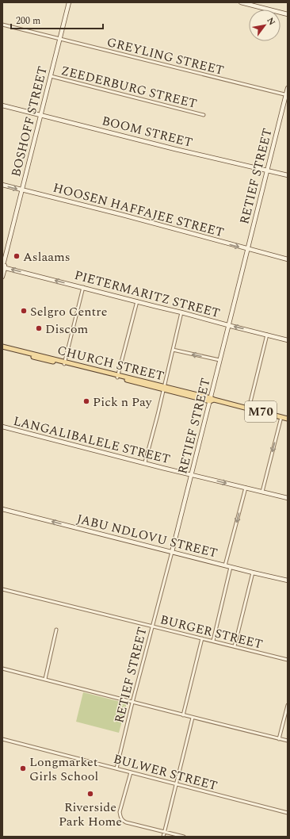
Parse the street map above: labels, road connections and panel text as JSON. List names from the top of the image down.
{
  "streets": {
    "main road": ["CHURCH STREET", "M70"],
    "street": [
      "GREYLING STREET",
      "ZEEDERBURG STREET",
      "BOSHOFF STREET",
      "BOOM STREET",
      "RETIEF STREET",
      "HOOSEN HAFFAJEE STREET",
      "PIETERMARITZ STREET",
      "LANGALIBALELE STREET",
      "JABU NDLOVU STREET",
      "BURGER STREET",
      "BULWER STREET"
    ]
  },
  "crossings": [
    ["GREYLING STREET", "BOSHOFF STREET"],
    ["GREYLING STREET", "RETIEF STREET"],
    ["ZEEDERBURG STREET", "BOSHOFF STREET"],
    ["BOSHOFF STREET", "BOOM STREET"],
    ["BOSHOFF STREET", "HOOSEN HAFFAJEE STREET"],
    ["BOSHOFF STREET", "PIETERMARITZ STREET"],
    ["BOOM STREET", "RETIEF STREET"],
    ["RETIEF STREET", "HOOSEN HAFFAJEE STREET"],
    ["RETIEF STREET", "PIETERMARITZ STREET"],
    ["RETIEF STREET", "CHURCH STREET"],
    ["RETIEF STREET", "LANGALIBALELE STREET"],
    ["RETIEF STREET", "JABU NDLOVU STREET"],
    ["RETIEF STREET", "BURGER STREET"],
    ["RETIEF STREET", "BULWER STREET"]
  ],
  "one_way": ["HOOSEN HAFFAJEE STREET", "PIETERMARITZ STREET", "JABU NDLOVU STREET"],
  "places": [
    "Aslaams",
    "Selgro Centre",
    "Discom",
    "Pick n Pay",
    "Longmarket Girls School",
    "Riverside Park Home"
  ],
  "scale_bar": "200 m",
  "north": "top right"
}
